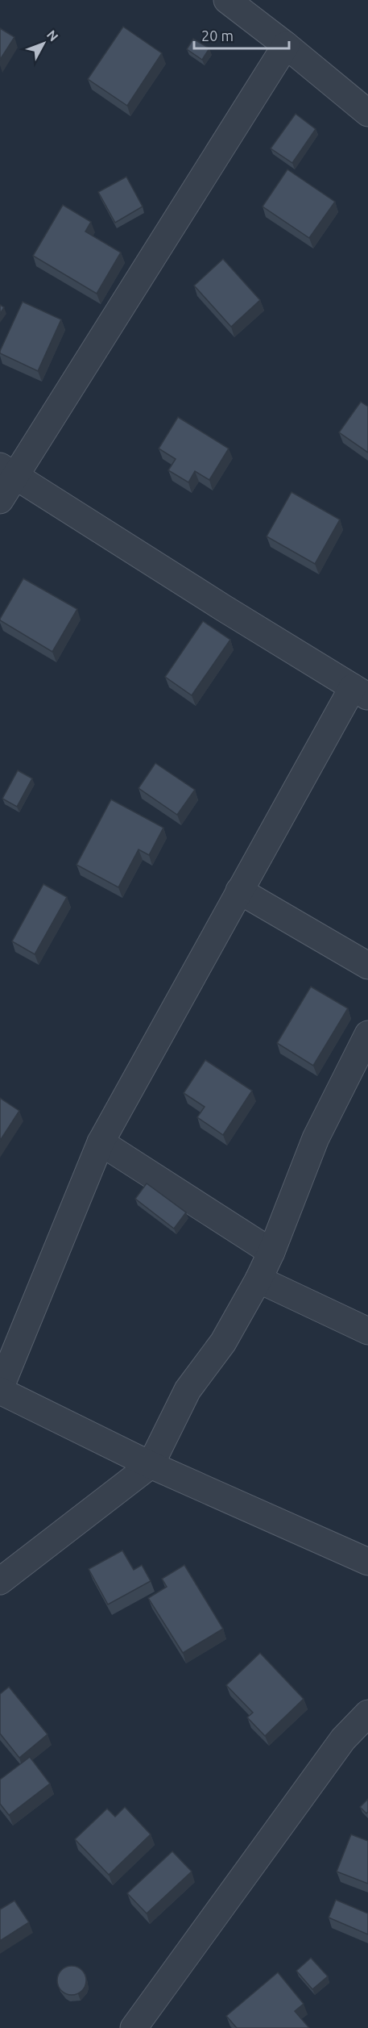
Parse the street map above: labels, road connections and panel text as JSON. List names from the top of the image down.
{
  "scale_bar": "20 m",
  "north": "top right"
}
